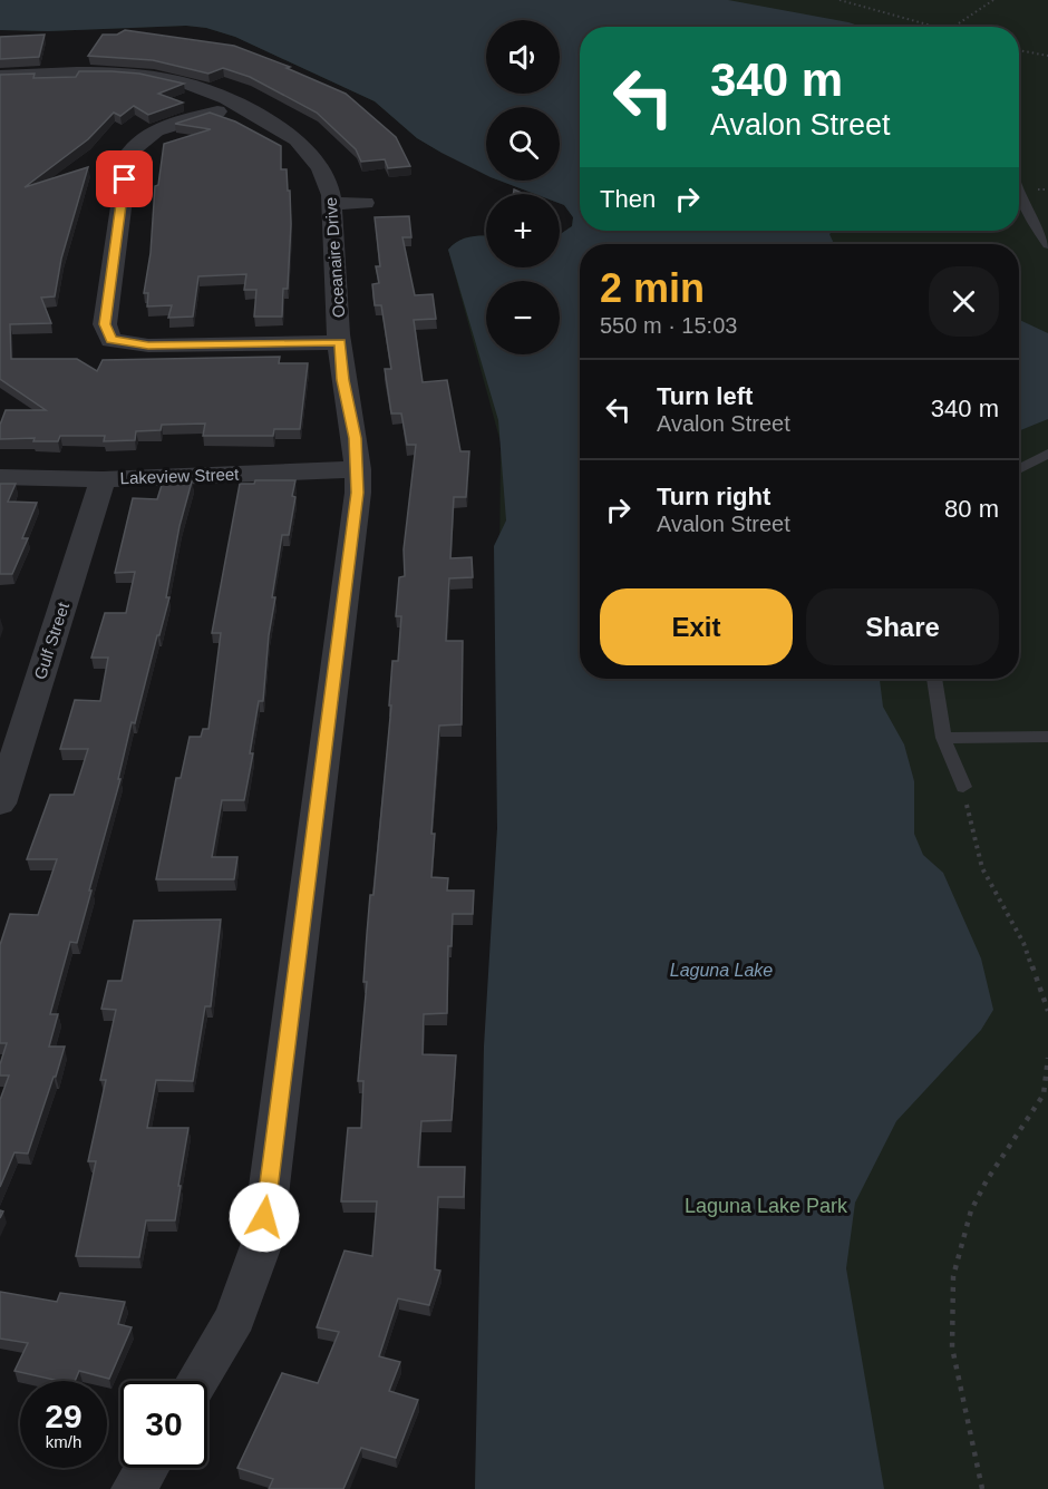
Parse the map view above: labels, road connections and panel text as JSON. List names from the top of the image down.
{
  "streets": {
    "street": ["Oceanaire Drive", "Lakeview Street", "Gulf Street"]
  },
  "crossings": [
    ["Oceanaire Drive", "Lakeview Street"],
    ["Lakeview Street", "Gulf Street"]
  ],
  "water": ["Laguna Lake"],
  "parks": ["Laguna Lake Park"],
  "page": {
    "map_buttons": ["+", "−"],
    "turn": ["340 m", "Avalon Street"],
    "then": "Then",
    "heading": ["2 min", "550 m · 15:03"],
    "list": [
      {
        "name": "Turn left",
        "note": "Avalon Street",
        "value": "340 m"
      },
      {
        "name": "Turn right",
        "note": "Avalon Street",
        "value": "80 m"
      }
    ],
    "buttons": ["Exit", "Share"],
    "speed": "29 km/h",
    "limit": "30"
  }
}
